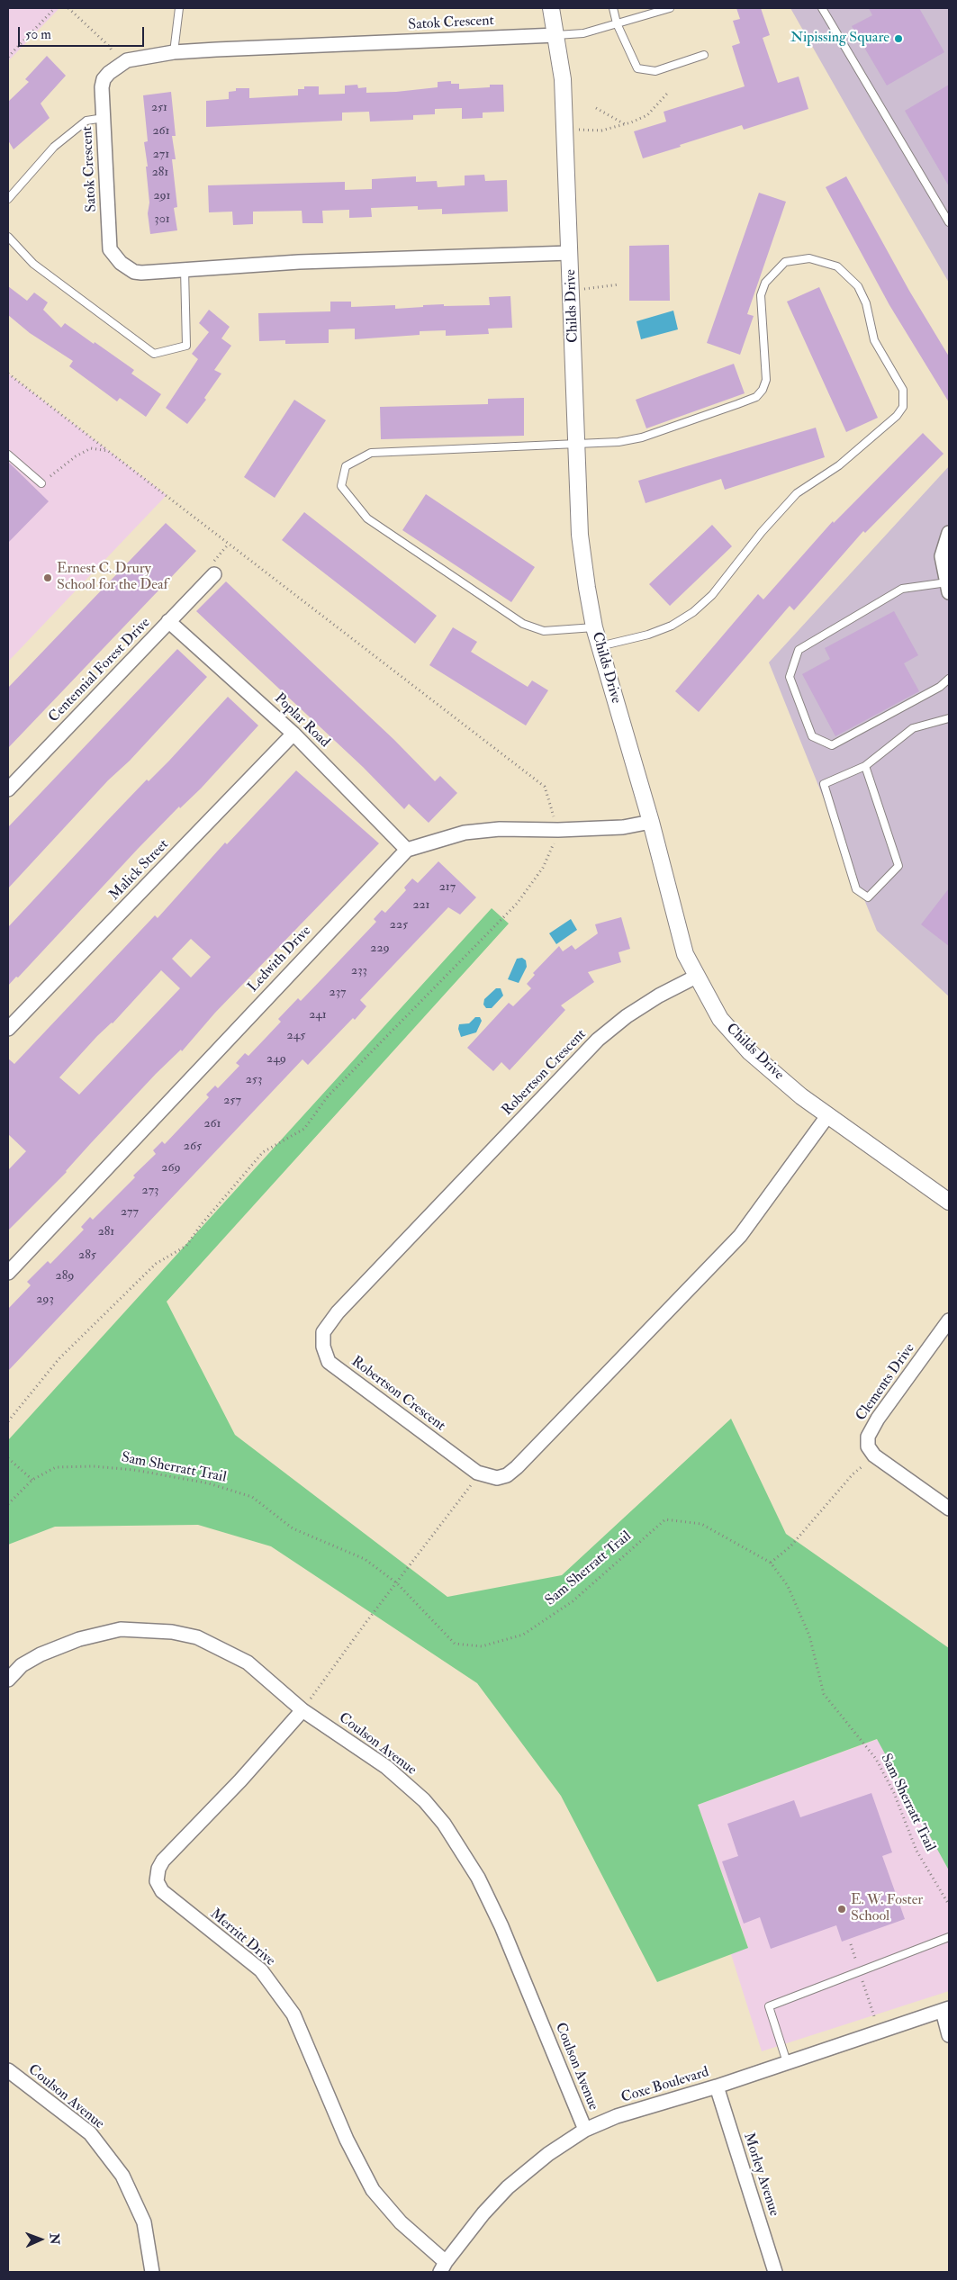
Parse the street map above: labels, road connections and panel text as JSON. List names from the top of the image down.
{
  "streets": {
    "street": [
      "Satok Crescent",
      "Childs Drive",
      "Centennial Forest Drive",
      "Poplar Road",
      "Malick Street",
      "Ledwith Drive",
      "Robertson Crescent",
      "Clements Drive",
      "Coulson Avenue",
      "Merritt Drive",
      "Coxe Boulevard",
      "Morley Avenue"
    ],
    "path": ["Sam Sherratt Trail"]
  },
  "crossings": [
    ["Satok Crescent", "Childs Drive"],
    ["Childs Drive", "Robertson Crescent"],
    ["Centennial Forest Drive", "Poplar Road"],
    ["Poplar Road", "Malick Street"],
    ["Poplar Road", "Ledwith Drive"],
    ["Coulson Avenue", "Merritt Drive"],
    ["Coulson Avenue", "Coxe Boulevard"],
    ["Merritt Drive", "Coxe Boulevard"],
    ["Coxe Boulevard", "Morley Avenue"]
  ],
  "places": ["Nipissing Square", "Ernest C. Drury School for the Deaf", "E. W. Foster School"],
  "house_numbers": [
    "251",
    "261",
    "271",
    "281",
    "291",
    "301",
    "217",
    "221",
    "225",
    "229",
    "233",
    "237",
    "241",
    "245",
    "249",
    "253",
    "257",
    "261",
    "265",
    "269",
    "273",
    "277",
    "281",
    "285",
    "289",
    "293"
  ],
  "scale_bar": "50 m",
  "north": "right"
}
